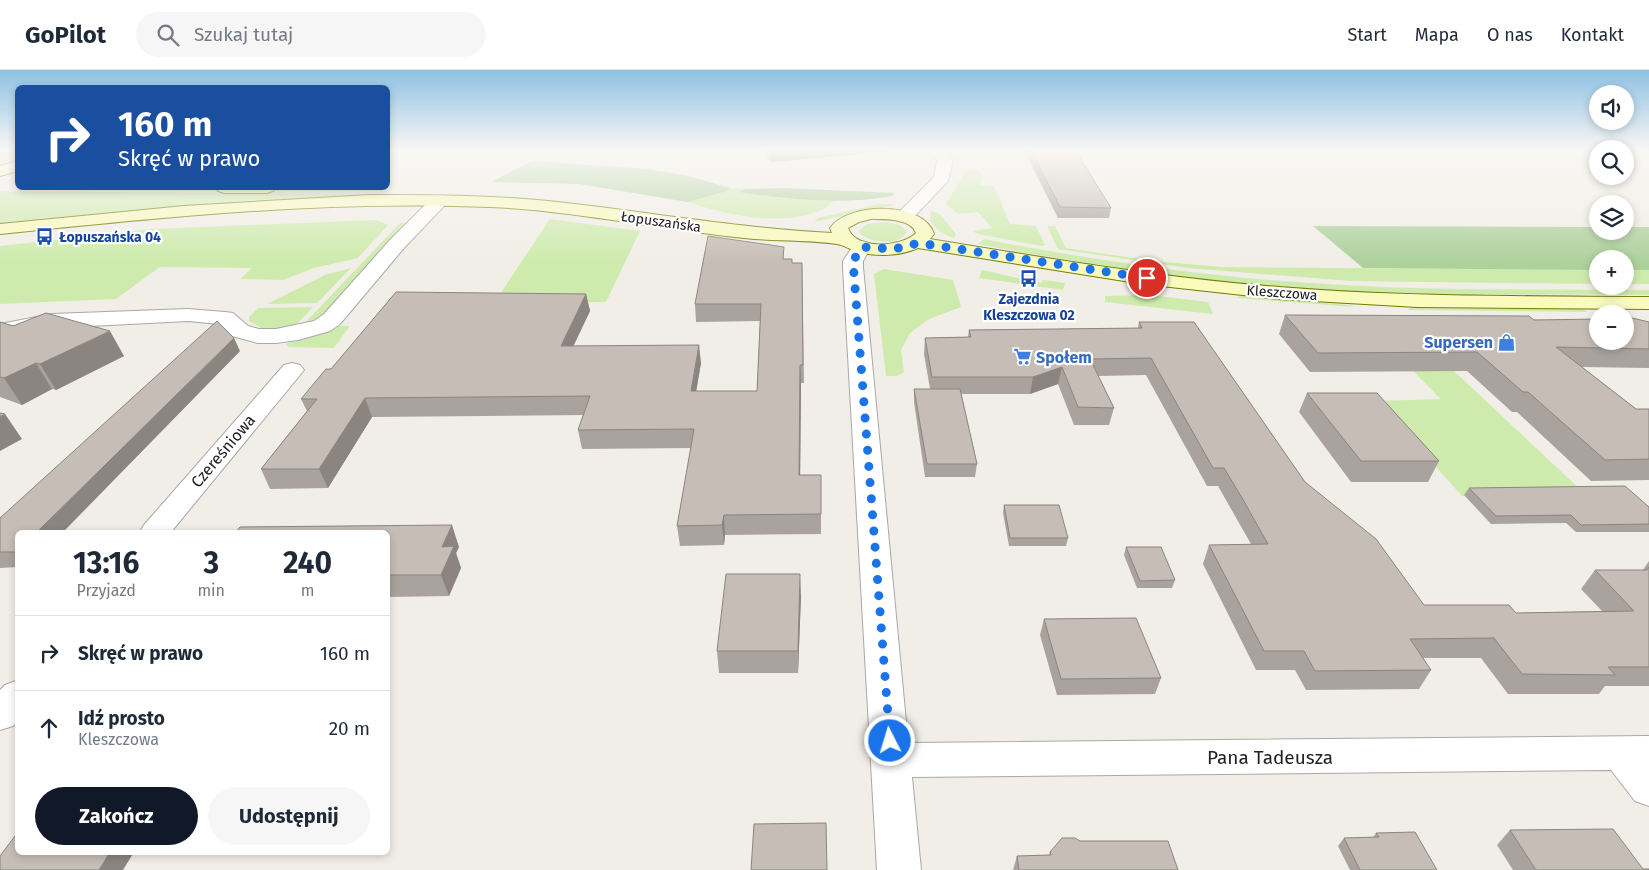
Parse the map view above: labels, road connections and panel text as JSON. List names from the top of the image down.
{
  "streets": {
    "main road": ["Łopuszańska", "Kleszczowa"],
    "street": ["Czereśniowa", "Pana Tadeusza"]
  },
  "places": {
    "bus stop": ["Łopuszańska 04", "Zajezdnia Kleszczowa 02"],
    "shop": ["Supersen"],
    "supermarket": ["Społem"]
  },
  "page": {
    "header": "GoPilot",
    "search": "Szukaj tutaj",
    "nav": [
      "Start",
      "Mapa",
      "O nas",
      "Kontakt"
    ],
    "map_buttons": ["+", "−"],
    "turn": ["160 m", "Skręć w prawo"],
    "eta": [
      "13:16",
      "Przyjazd",
      "3",
      "min",
      "240",
      "m"
    ],
    "list": [
      {
        "name": "Skręć w prawo",
        "value": "160 m"
      },
      {
        "name": "Idź prosto",
        "note": "Kleszczowa",
        "value": "20 m"
      }
    ],
    "buttons": ["Zakończ", "Udostępnij"]
  }
}
